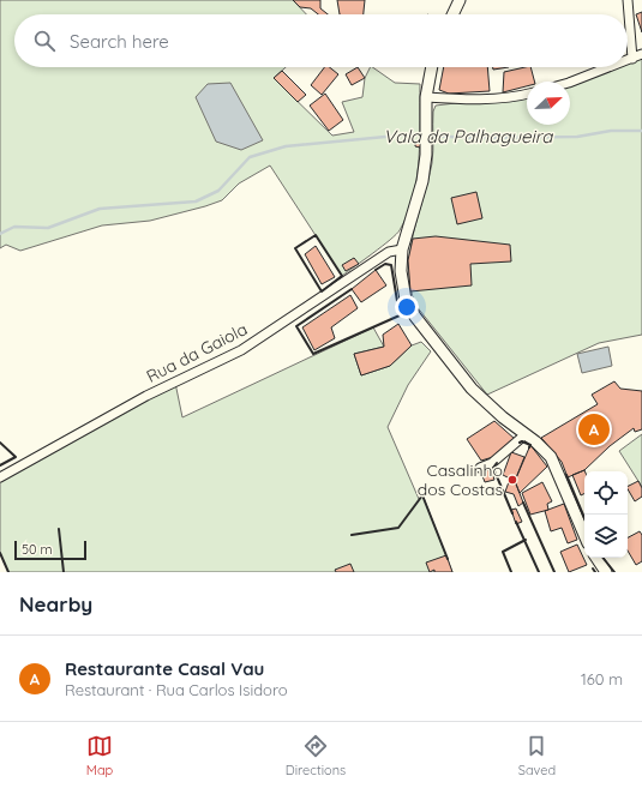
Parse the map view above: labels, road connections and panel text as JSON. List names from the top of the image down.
{
  "streets": {
    "street": ["Rua da Gaiola"]
  },
  "water": ["Vala da Palhagueira"],
  "places": ["Casalinho dos Costas"],
  "scale_bar": "50 m",
  "north": "top right",
  "page": {
    "search": "Search here",
    "pins": "A",
    "scale": "50 m",
    "heading": "Nearby",
    "list": [
      {
        "mark": "A",
        "name": "Restaurante Casal Vau",
        "note": "Restaurant · Rua Carlos Isidoro",
        "value": "160 m"
      }
    ],
    "nav": ["Map", "Directions", "Saved"]
  }
}
